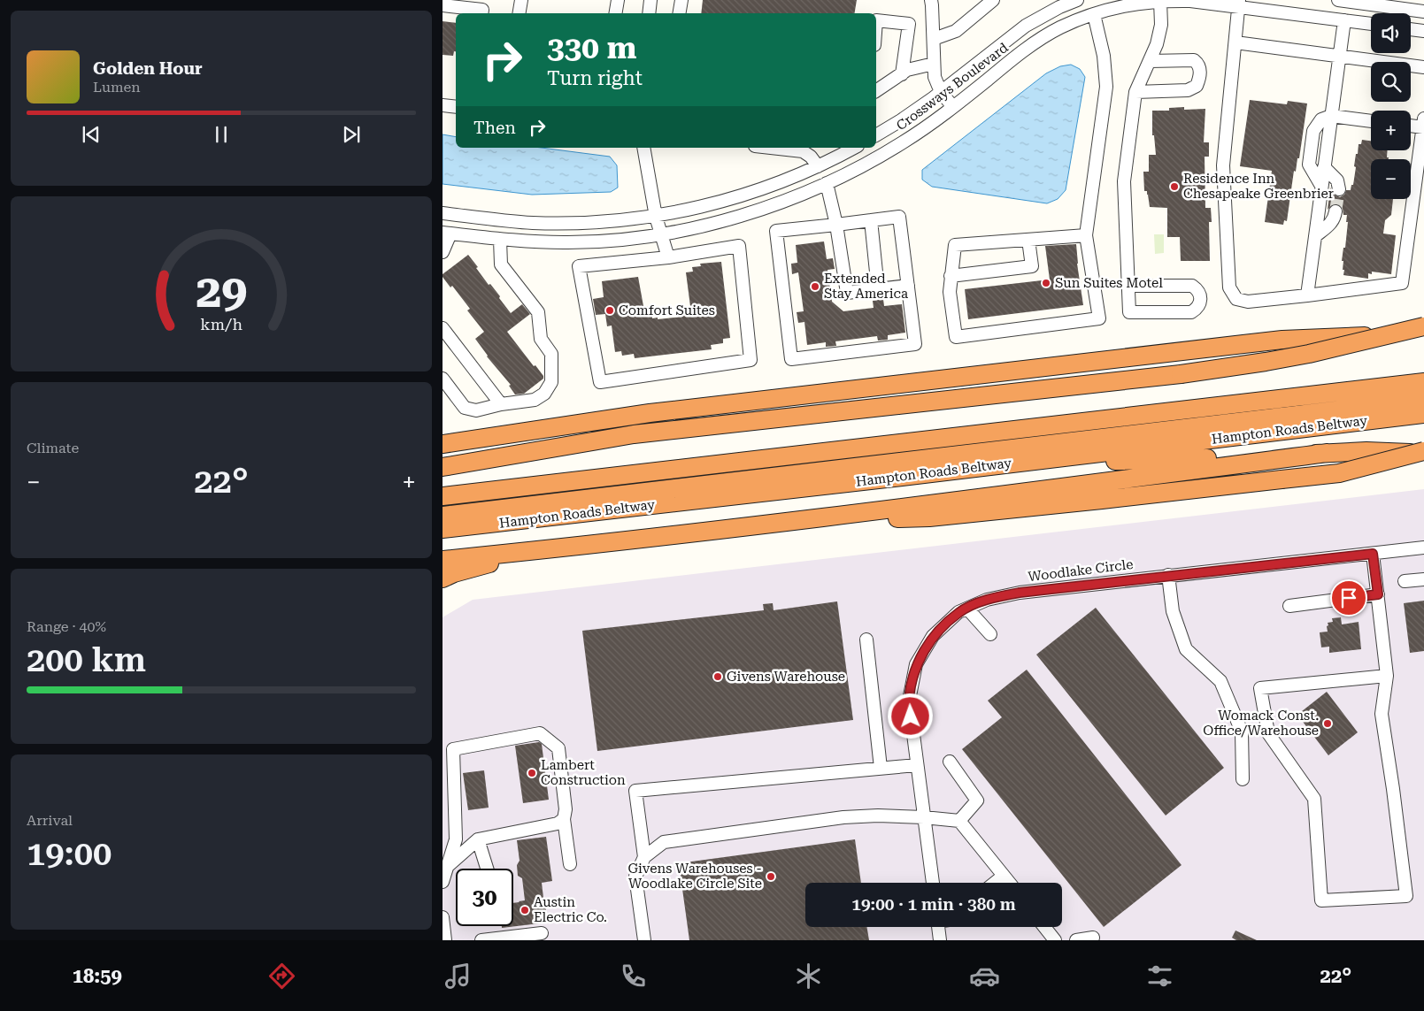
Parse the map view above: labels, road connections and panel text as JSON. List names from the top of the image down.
{
  "streets": {
    "highway": ["Hampton Roads Beltway"],
    "street": ["Crossways Boulevard", "Woodlake Circle"]
  },
  "places": [
    "Residence Inn Chesapeake Greenbrier",
    "Sun Suites Motel",
    "Extended Stay America",
    "Comfort Suites",
    "Givens Warehouse",
    "Womack Const. Office/Warehouse",
    "Lambert Construction",
    "Givens Warehouses - Woodlake Circle Site",
    "Austin Electric Co."
  ],
  "page": {
    "map_buttons": ["+", "−"],
    "turn": ["330 m", "Turn right"],
    "song": ["Golden Hour", "Lumen"],
    "then": "Then",
    "tile": [
      "Climate",
      ["Range · 40%", "200 km"],
      ["Arrival", "19:00"]
    ],
    "heat": ["−", "22°", "+"],
    "limit": "30",
    "trip": "19:00 · 1 min · 380 m",
    "tabs": ["18:59", "22°"],
    "gauge": ["29", "km/h"]
  }
}
